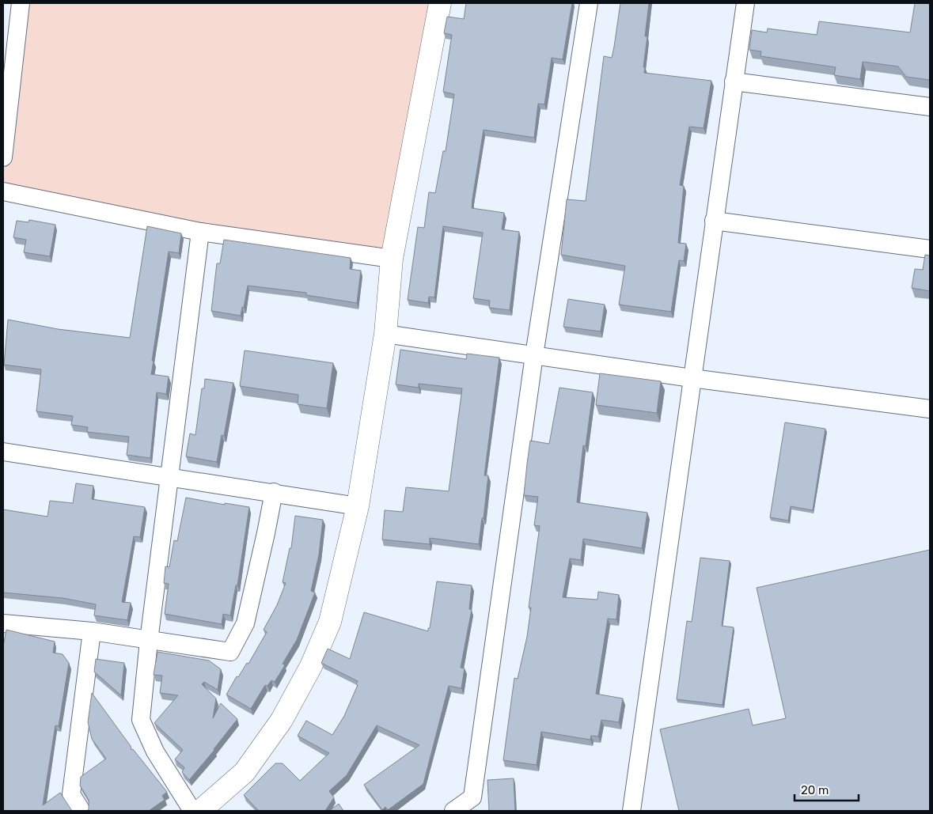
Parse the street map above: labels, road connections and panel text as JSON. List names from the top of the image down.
{
  "scale_bar": "20 m"
}
